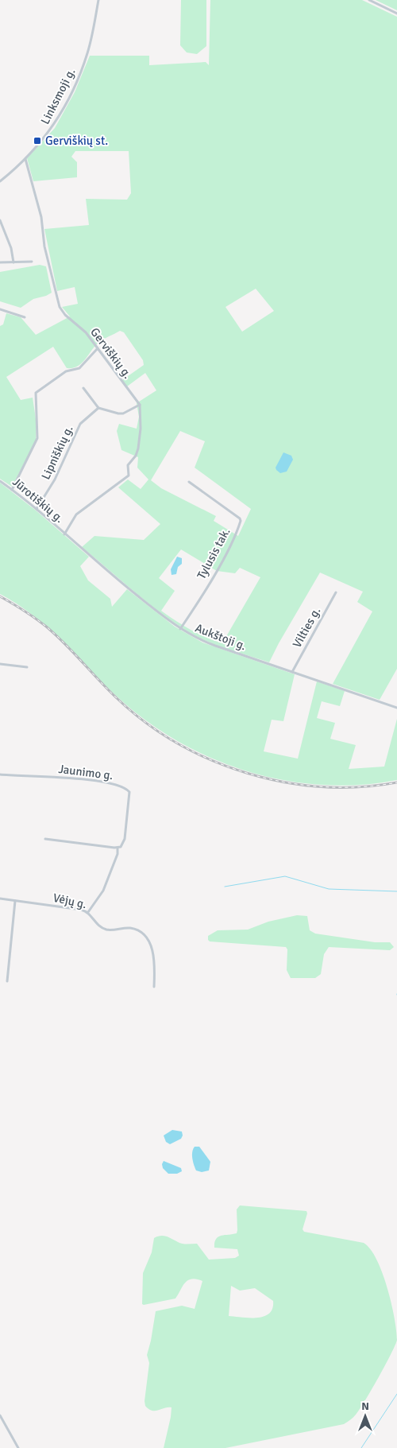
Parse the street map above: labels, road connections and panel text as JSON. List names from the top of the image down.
{
  "streets": {
    "street": [
      "Linksmoji g.",
      "Gerviškių g.",
      "Lipniškių g.",
      "Jūrotiškių g.",
      "Tylusis tak.",
      "Vilties g.",
      "Aukštoji g.",
      "Jaunimo g.",
      "Vėjų g."
    ]
  },
  "crossings": [
    ["Linksmoji g.", "Gerviškių g."],
    ["Lipniškių g.", "Jūrotiškių g."],
    ["Jūrotiškių g.", "Aukštoji g."],
    ["Tylusis tak.", "Aukštoji g."],
    ["Vilties g.", "Aukštoji g."]
  ],
  "places": {
    "transit": ["Gerviškių st."]
  },
  "north": "top"
}
